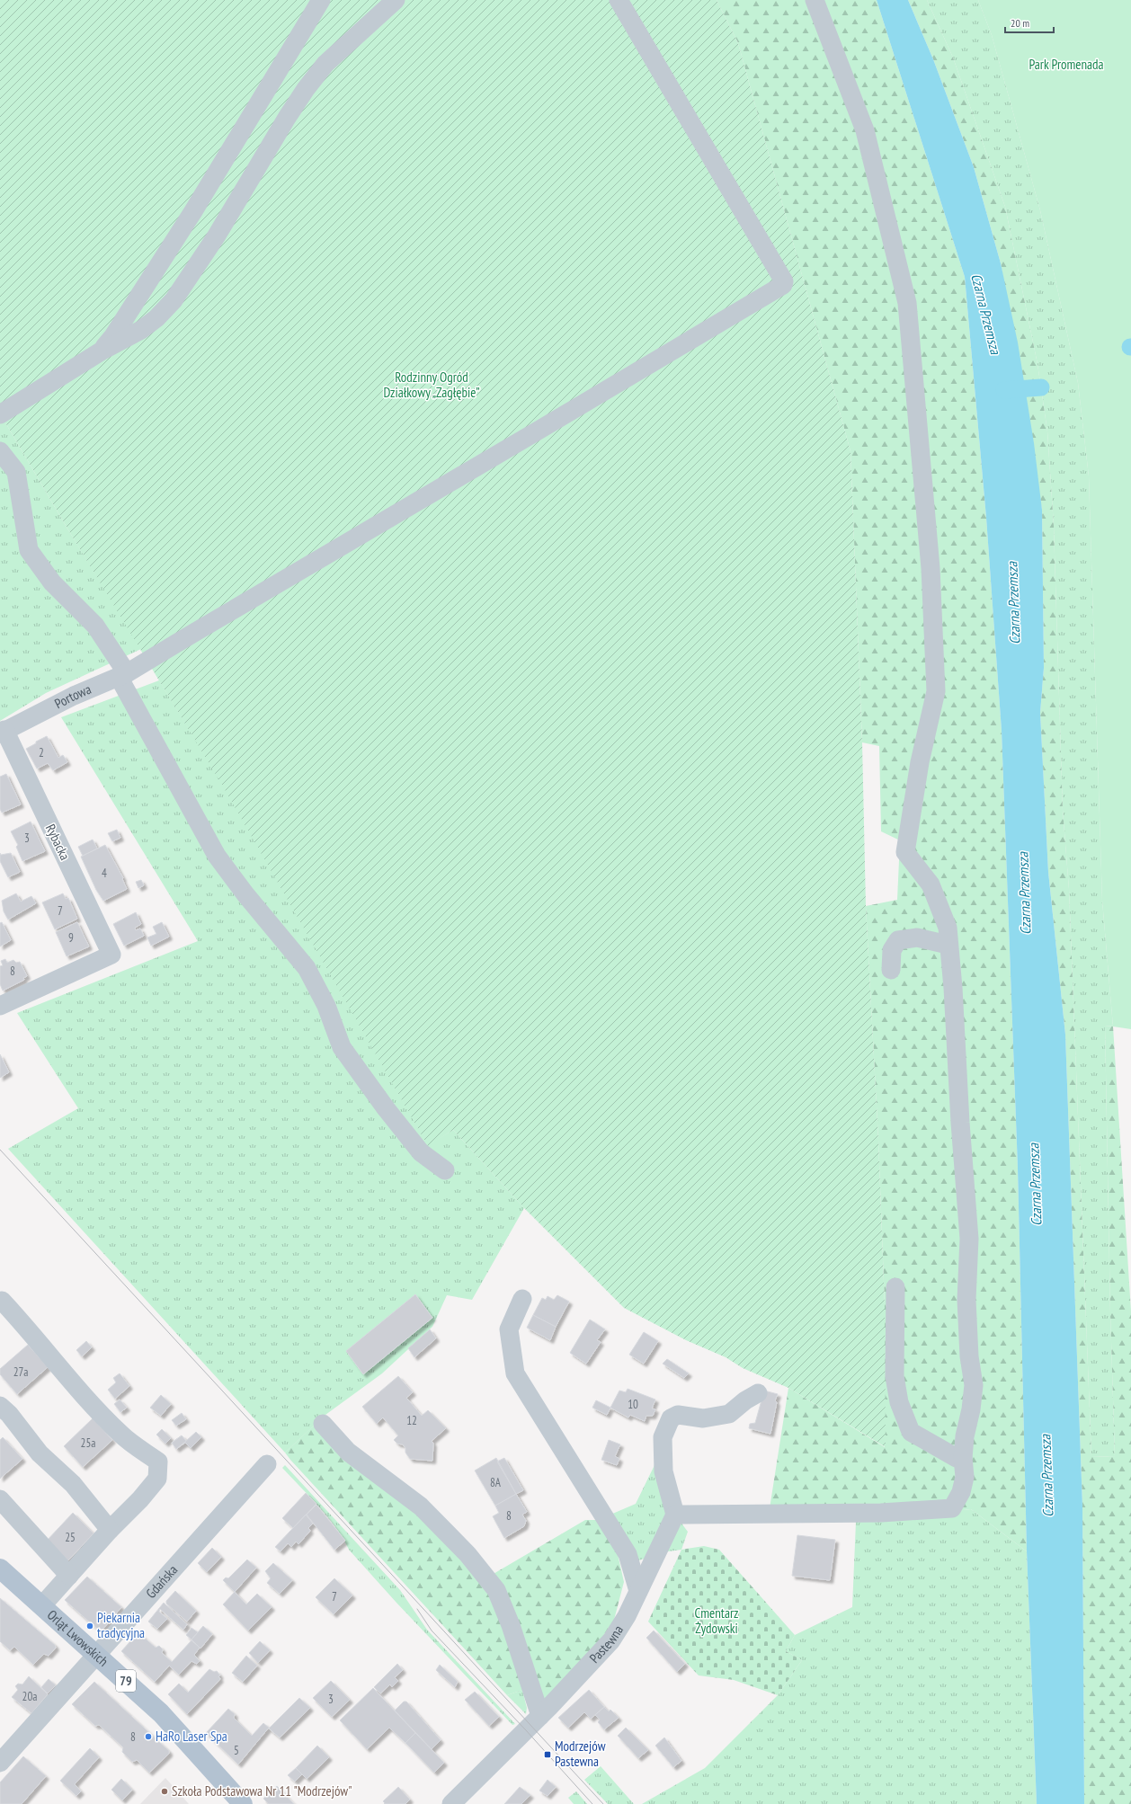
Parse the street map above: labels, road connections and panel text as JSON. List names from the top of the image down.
{
  "streets": {
    "main road": ["Orląt Lwowskich", "79"],
    "street": [
      "Portowa",
      "Rybacka",
      "Gdańska",
      "Pastewna"
    ]
  },
  "crossings": [
    ["Portowa", "Rybacka"],
    ["Gdańska", "Orląt Lwowskich"]
  ],
  "water": ["Czarna Przemsza"],
  "parks": ["Park Promenada", "Rodzinny Ogród Działkowy „Zagłębie”", "Cmentarz Żydowski"],
  "places": {
    "other": ["Piekarnia tradycyjna", "HaRo Laser Spa", "Szkoła Podstawowa Nr 11 \"Modrzejów\""],
    "transit": ["Modrzejów Pastewna"]
  },
  "house_numbers": [
    "2",
    "3",
    "4",
    "7",
    "9",
    "8",
    "27a",
    "10",
    "12",
    "25a",
    "8A",
    "8",
    "25",
    "7",
    "20a",
    "3",
    "8",
    "5"
  ],
  "scale_bar": "20 m"
}
